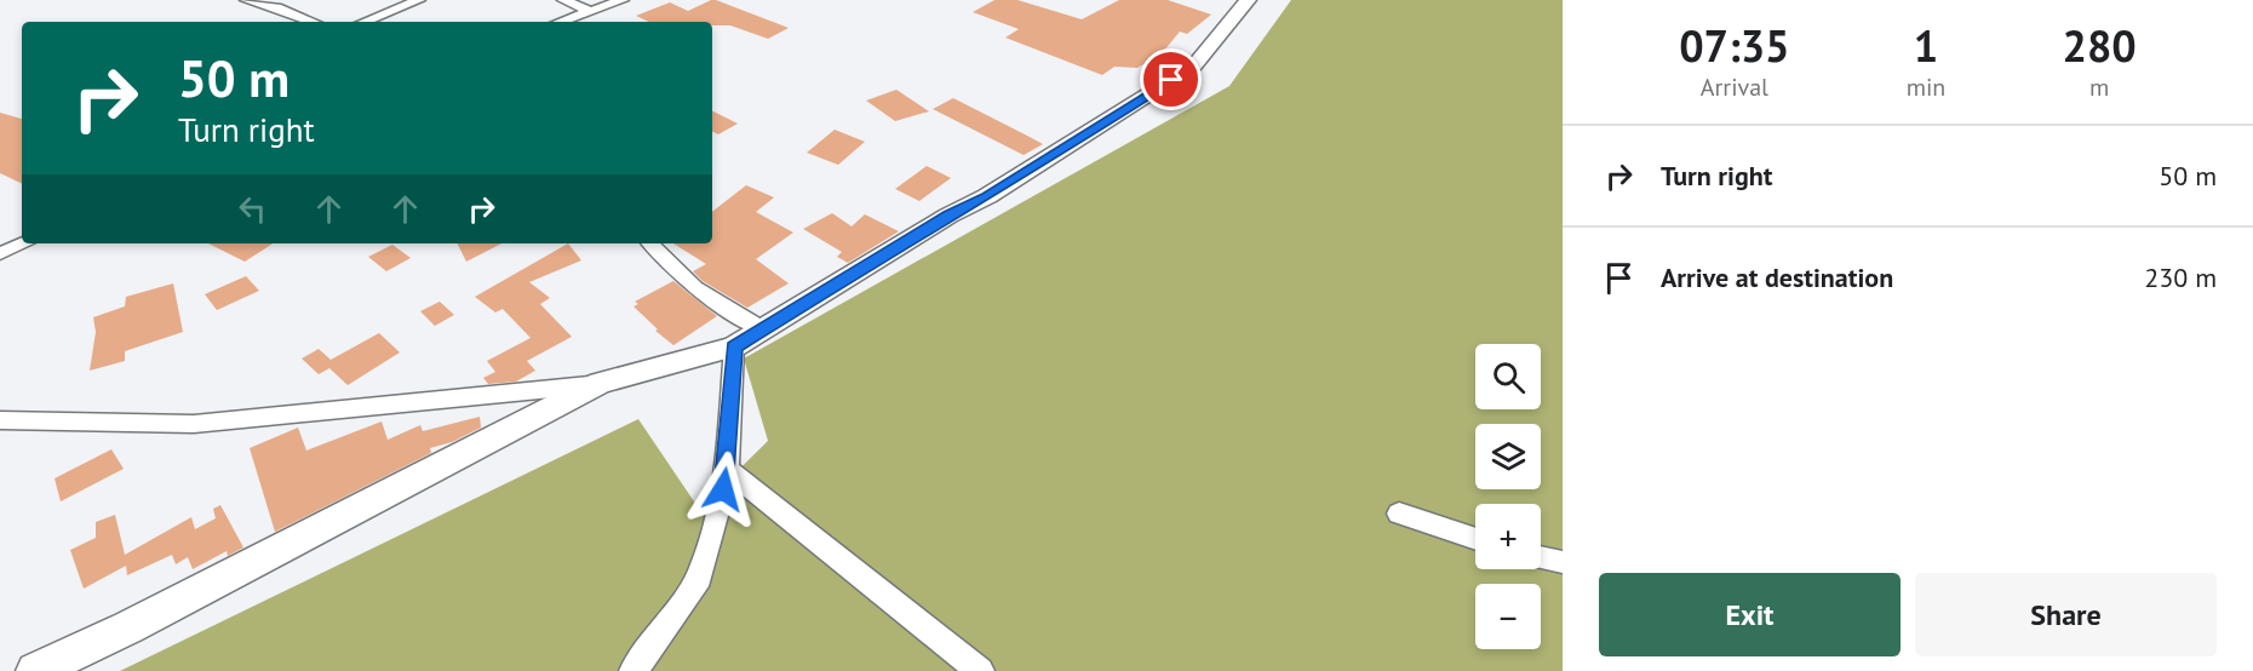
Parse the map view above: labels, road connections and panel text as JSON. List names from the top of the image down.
{
  "page": {
    "eta": [
      "07:35",
      "Arrival",
      "1",
      "min",
      "280",
      "m"
    ],
    "turn": ["50 m", "Turn right"],
    "list": [
      {
        "name": "Turn right",
        "value": "50 m"
      },
      {
        "name": "Arrive at destination",
        "value": "230 m"
      }
    ],
    "map_buttons": ["+", "−"],
    "buttons": ["Exit", "Share"]
  }
}
